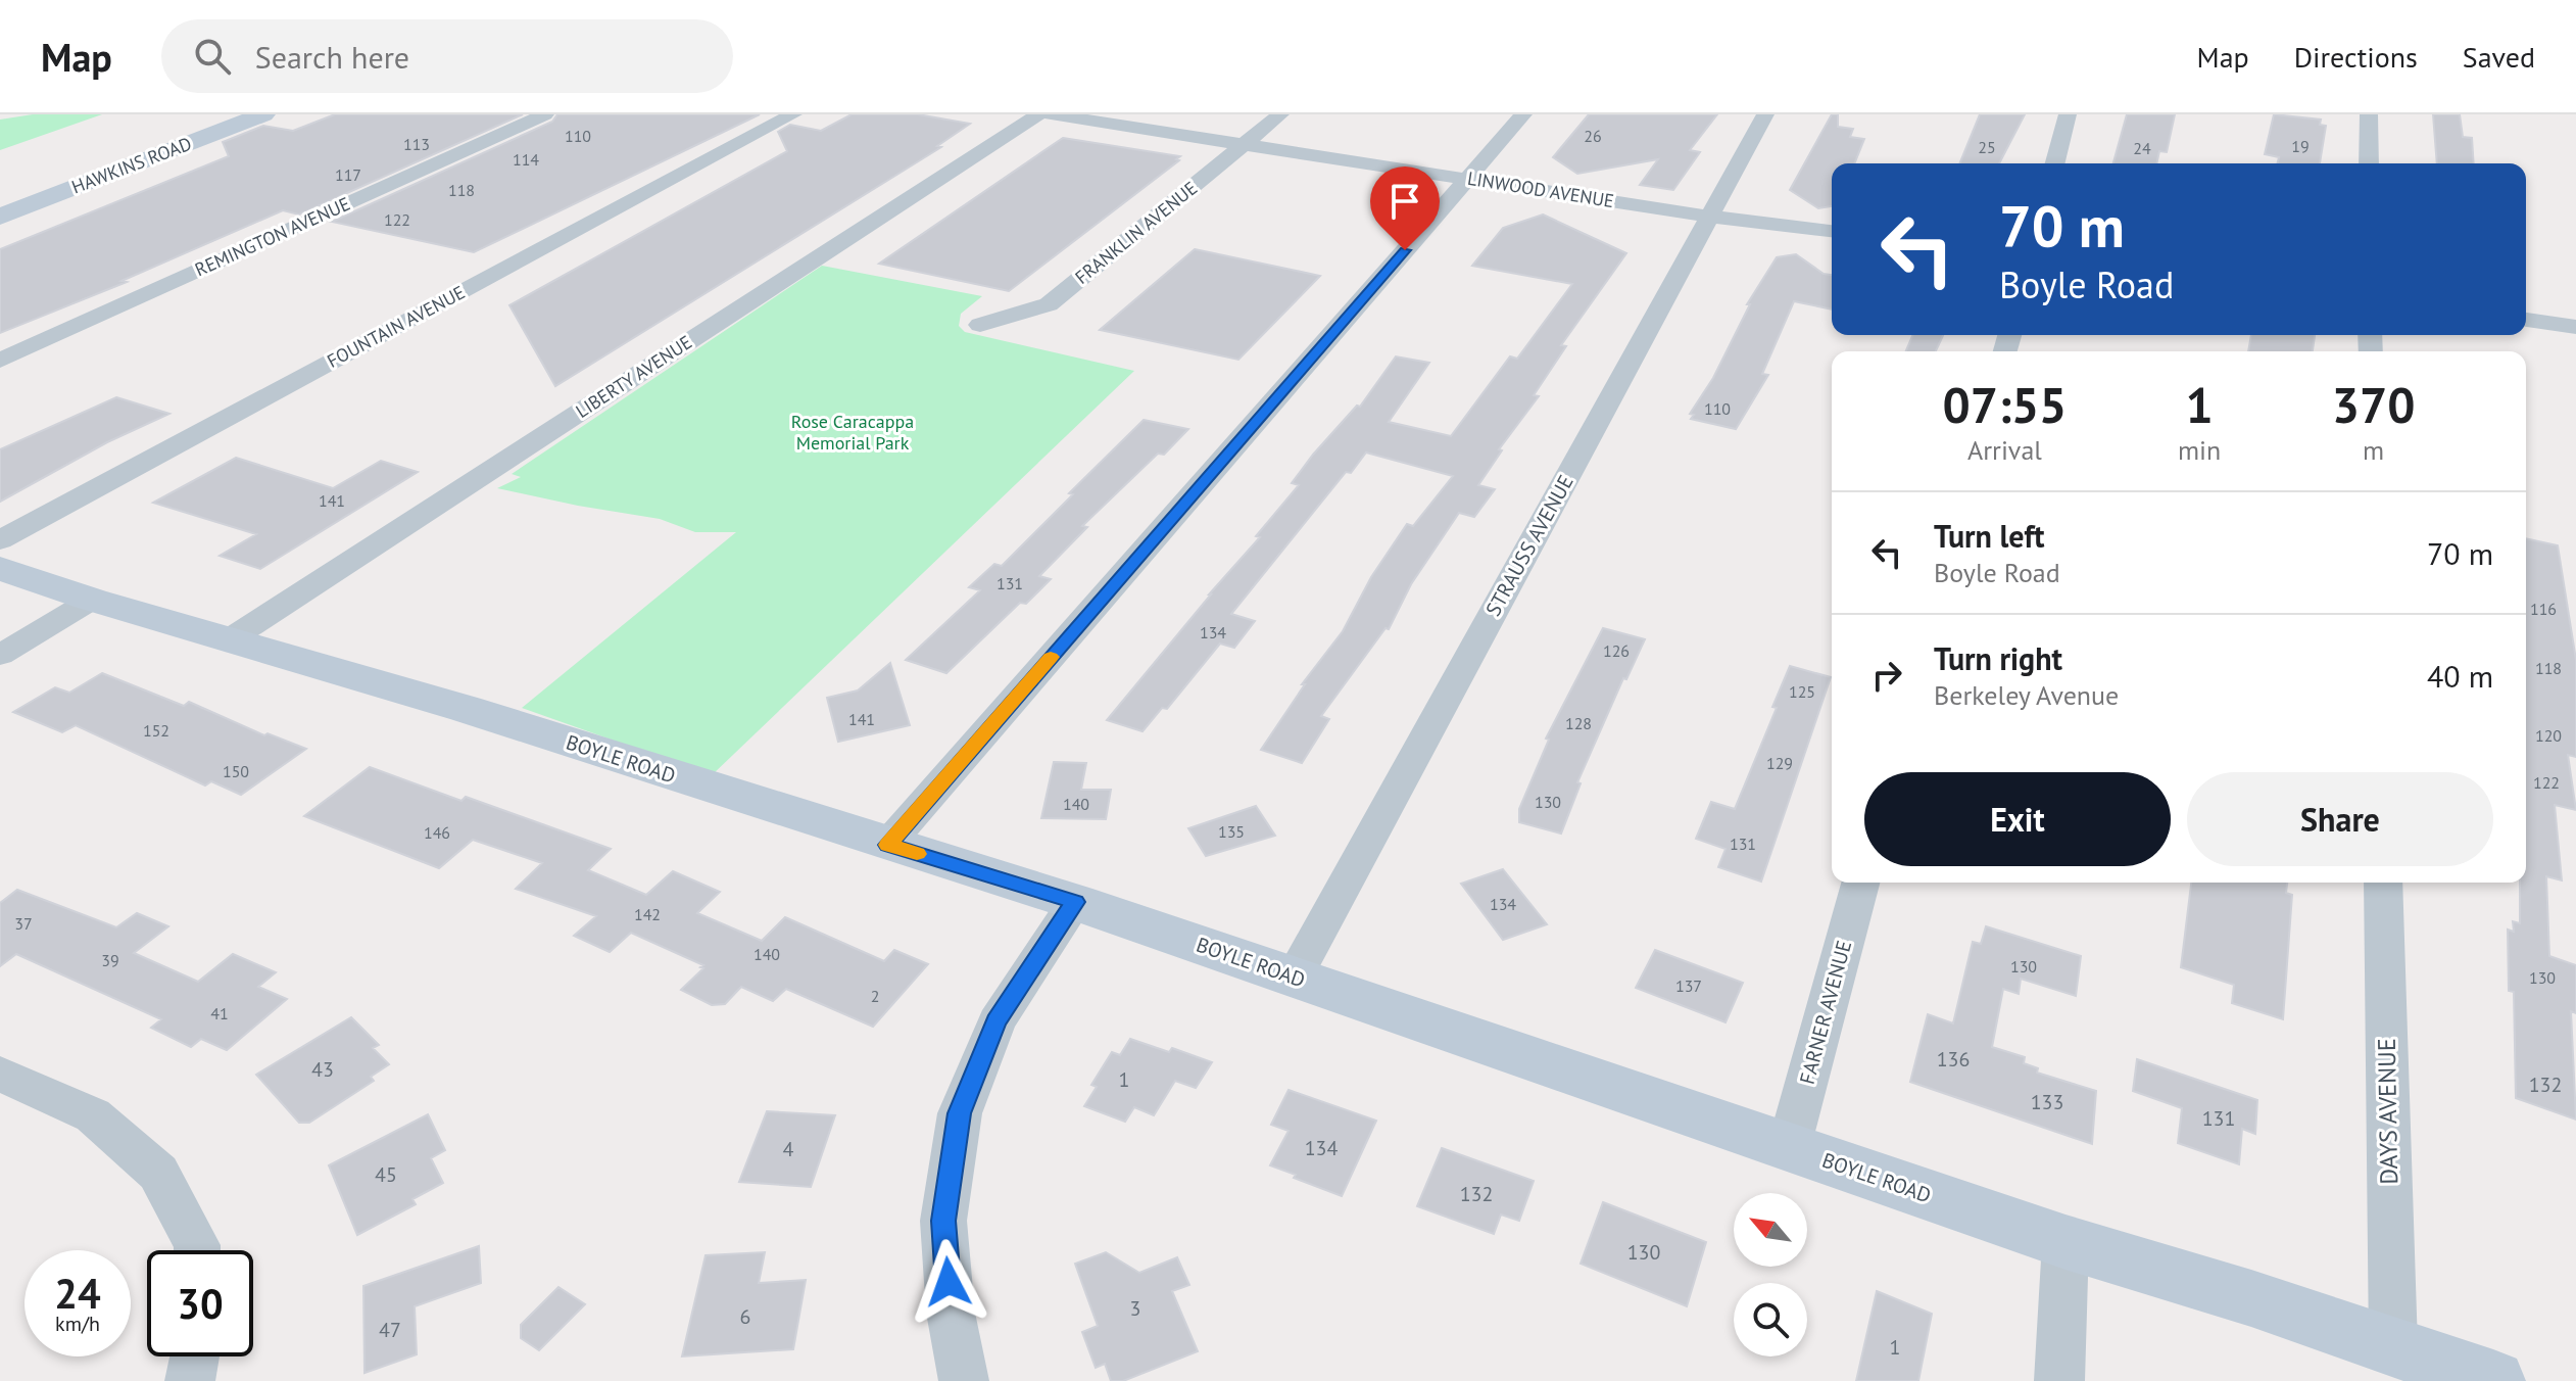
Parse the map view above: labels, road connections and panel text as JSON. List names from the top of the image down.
{
  "streets": {
    "street": [
      "HAWKINS ROAD",
      "LINWOOD AVENUE",
      "FRANKLIN AVENUE",
      "REMINGTON AVENUE",
      "FOUNTAIN AVENUE",
      "LIBERTY AVENUE",
      "STRAUSS AVENUE",
      "BOYLE ROAD",
      "FARNER AVENUE",
      "DAYS AVENUE"
    ]
  },
  "crossings": [
    ["LINWOOD AVENUE", "FRANKLIN AVENUE"],
    ["LINWOOD AVENUE", "STRAUSS AVENUE"],
    ["LIBERTY AVENUE", "BOYLE ROAD"],
    ["STRAUSS AVENUE", "BOYLE ROAD"],
    ["BOYLE ROAD", "FARNER AVENUE"],
    ["BOYLE ROAD", "DAYS AVENUE"]
  ],
  "parks": ["Rose Caracappa Memorial Park"],
  "house_numbers": [
    "110",
    "26",
    "113",
    "19",
    "25",
    "24",
    "114",
    "117",
    "118",
    "122",
    "110",
    "141",
    "131",
    "116",
    "134",
    "126",
    "118",
    "125",
    "141",
    "128",
    "152",
    "120",
    "129",
    "150",
    "122",
    "130",
    "140",
    "135",
    "146",
    "131",
    "134",
    "142",
    "37",
    "140",
    "39",
    "130",
    "130",
    "137",
    "2",
    "41",
    "136",
    "43",
    "1",
    "132",
    "133",
    "131",
    "134",
    "4",
    "45",
    "132",
    "130",
    "3",
    "6",
    "47",
    "1"
  ],
  "north": "top left",
  "page": {
    "header": "Map",
    "search": "Search here",
    "nav": ["Map", "Directions", "Saved"],
    "turn": ["70 m", "Boyle Road"],
    "eta": [
      "07:55",
      "Arrival",
      "1",
      "min",
      "370",
      "m"
    ],
    "list": [
      {
        "name": "Turn left",
        "note": "Boyle Road",
        "value": "70 m"
      },
      {
        "name": "Turn right",
        "note": "Berkeley Avenue",
        "value": "40 m"
      }
    ],
    "buttons": ["Exit", "Share"],
    "speed": "24 km/h",
    "limit": "30"
  }
}
